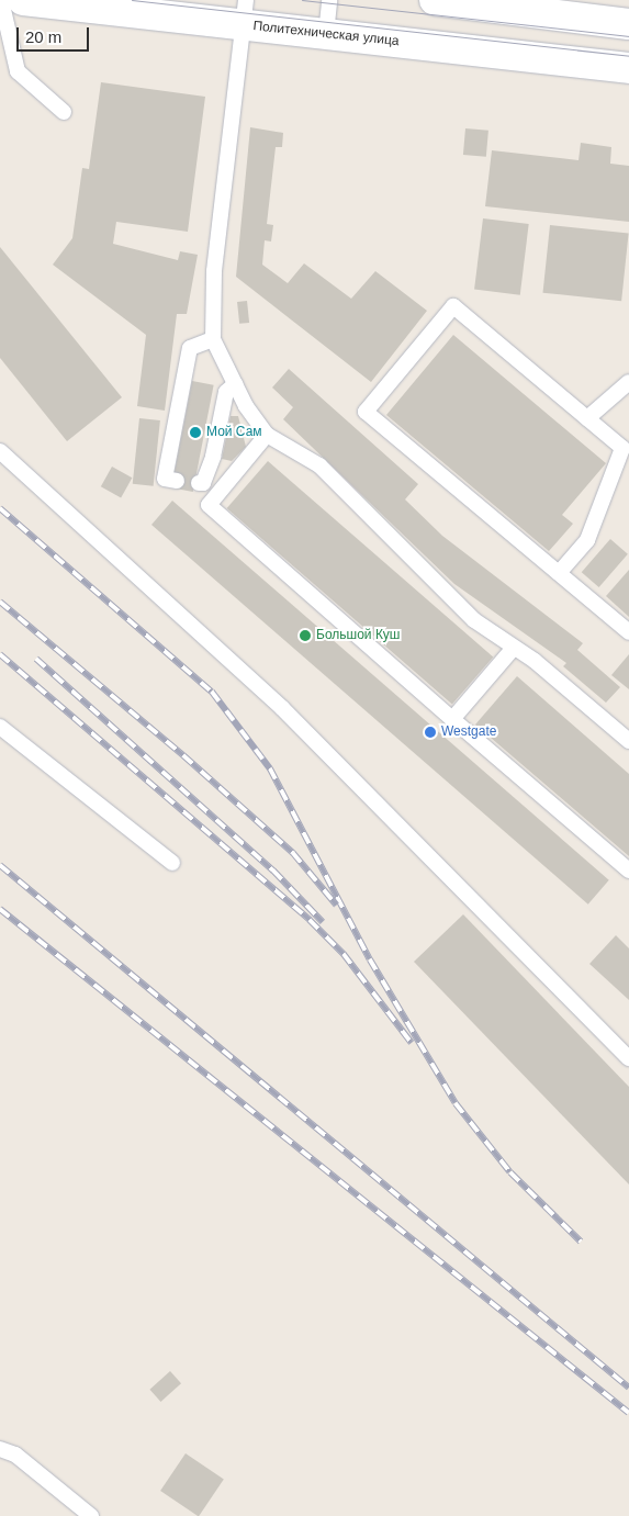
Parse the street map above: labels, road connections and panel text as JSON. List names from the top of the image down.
{
  "streets": {
    "main road": ["Политехническая улица"]
  },
  "places": ["Мой Сам", "Большой Куш", "Westgate"],
  "scale_bar": "20 m"
}
